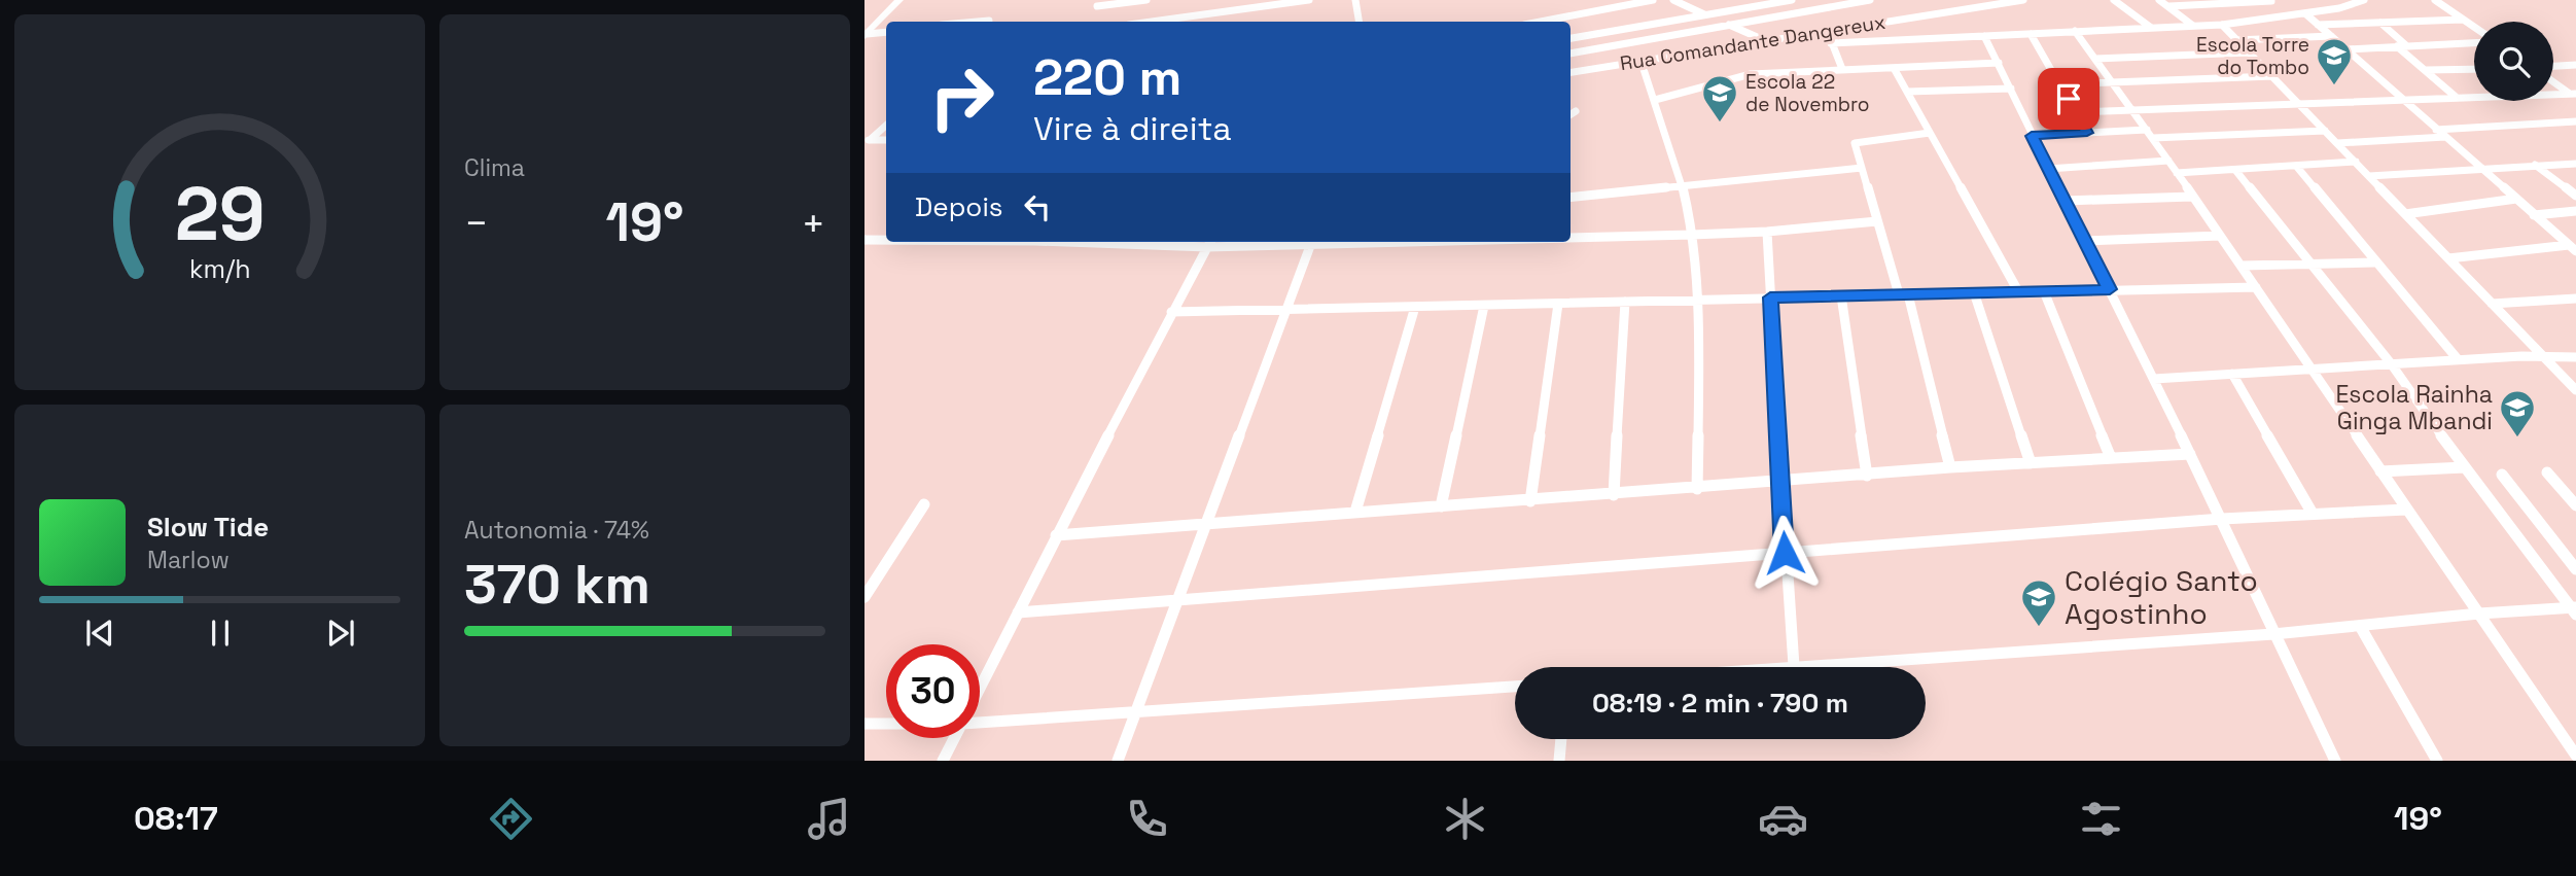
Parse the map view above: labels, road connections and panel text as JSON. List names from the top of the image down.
{
  "streets": {
    "street": ["Rua Comandante Dangereux"]
  },
  "places": {
    "school or university": [
      "Escola Torre do Tombo",
      "Escola 22 de Novembro",
      "Escola Rainha Ginga Mbandi",
      "Colégio Santo Agostinho"
    ]
  },
  "page": {
    "tile": [
      "Clima",
      ["Autonomia · 74%", "370 km"]
    ],
    "turn": ["220 m", "Vire à direita"],
    "then": "Depois",
    "heat": ["−", "19°", "+"],
    "song": ["Slow Tide", "Marlow"],
    "limit": "30",
    "trip": "08:19 · 2 min · 790 m",
    "tabs": ["08:17", "19°"],
    "gauge": ["29", "km/h"]
  }
}
